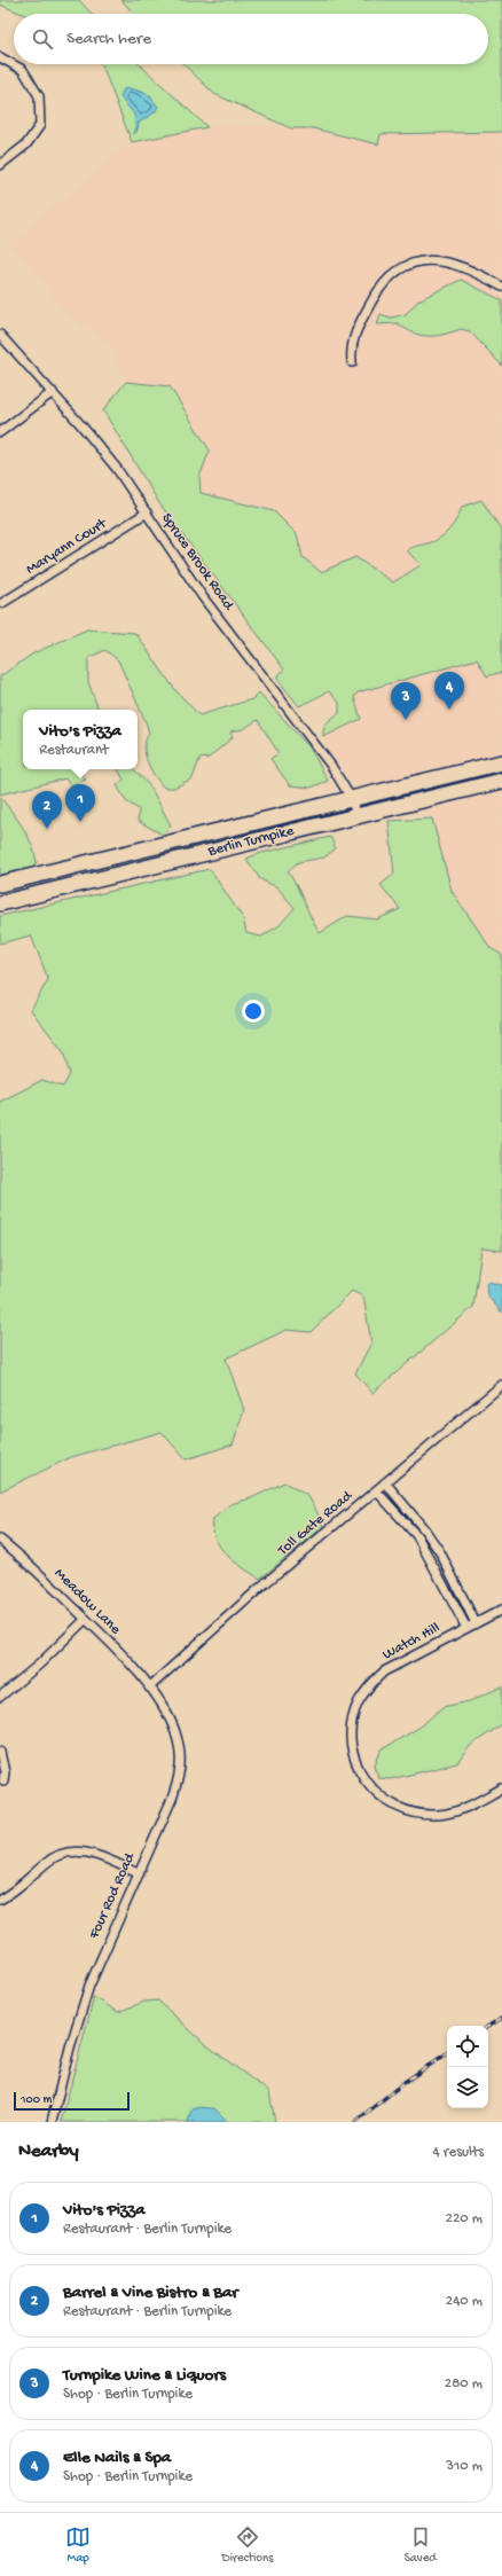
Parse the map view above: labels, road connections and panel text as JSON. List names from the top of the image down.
{
  "streets": {
    "highway": ["Berlin Turnpike"],
    "street": [
      "Maryann Court",
      "Spruce Brook Road",
      "Toll Gate Road",
      "Meadow Lane",
      "Watch Hill",
      "Four Rod Road"
    ]
  },
  "crossings": [
    ["Maryann Court", "Spruce Brook Road"],
    ["Spruce Brook Road", "Berlin Turnpike"],
    ["Toll Gate Road", "Meadow Lane"],
    ["Toll Gate Road", "Four Rod Road"],
    ["Meadow Lane", "Four Rod Road"]
  ],
  "scale_bar": "100 m",
  "page": {
    "search": "Search here",
    "pins": [
      "4",
      "3",
      "1",
      "2"
    ],
    "popup": ["Vito's Pizza", "Restaurant"],
    "scale": "100 m",
    "heading": ["Nearby", "4 results"],
    "list": [
      {
        "mark": "1",
        "name": "Vito's Pizza",
        "note": "Restaurant · Berlin Turnpike",
        "value": "220 m"
      },
      {
        "mark": "2",
        "name": "Barrel & Vine Bistro & Bar",
        "note": "Restaurant · Berlin Turnpike",
        "value": "240 m"
      },
      {
        "mark": "3",
        "name": "Turnpike Wine & Liquors",
        "note": "Shop · Berlin Turnpike",
        "value": "280 m"
      },
      {
        "mark": "4",
        "name": "Elle Nails & Spa",
        "note": "Shop · Berlin Turnpike",
        "value": "310 m"
      }
    ],
    "nav": ["Map", "Directions", "Saved"]
  }
}
